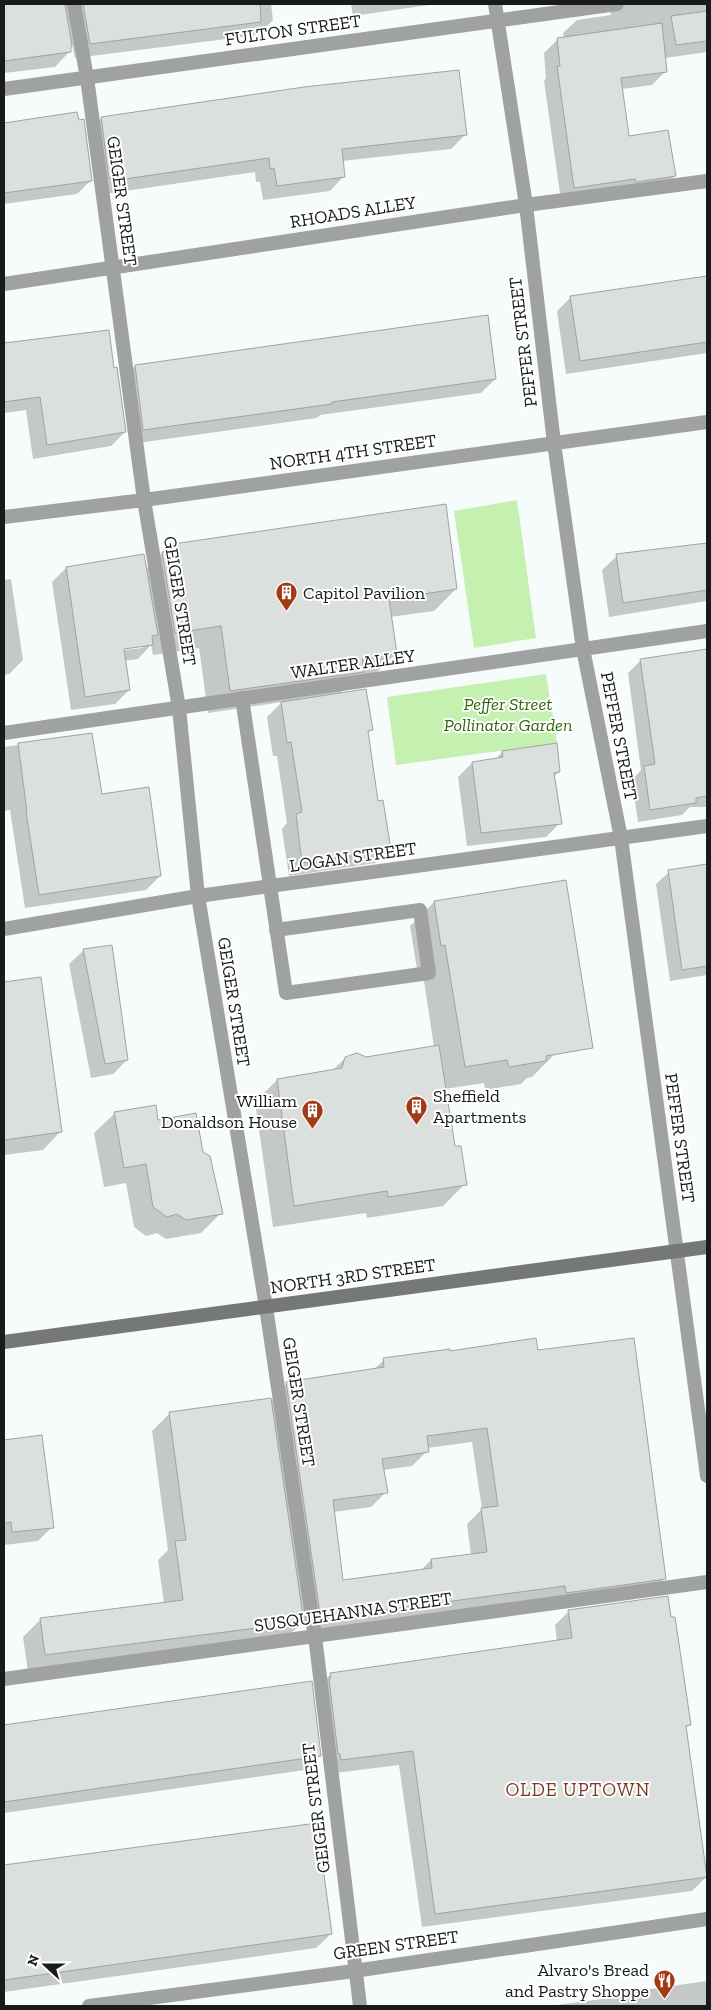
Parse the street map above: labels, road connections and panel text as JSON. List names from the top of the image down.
{
  "streets": {
    "main road": ["NORTH 3RD STREET"],
    "street": [
      "FULTON STREET",
      "GEIGER STREET",
      "RHOADS ALLEY",
      "PEFFER STREET",
      "NORTH 4TH STREET",
      "WALTER ALLEY",
      "LOGAN STREET",
      "SUSQUEHANNA STREET",
      "GREEN STREET"
    ]
  },
  "crossings": [
    ["FULTON STREET", "GEIGER STREET"],
    ["FULTON STREET", "PEFFER STREET"],
    ["GEIGER STREET", "RHOADS ALLEY"],
    ["GEIGER STREET", "NORTH 4TH STREET"],
    ["GEIGER STREET", "WALTER ALLEY"],
    ["GEIGER STREET", "LOGAN STREET"],
    ["GEIGER STREET", "NORTH 3RD STREET"],
    ["GEIGER STREET", "SUSQUEHANNA STREET"],
    ["GEIGER STREET", "GREEN STREET"],
    ["RHOADS ALLEY", "PEFFER STREET"],
    ["PEFFER STREET", "NORTH 4TH STREET"],
    ["PEFFER STREET", "WALTER ALLEY"],
    ["PEFFER STREET", "LOGAN STREET"],
    ["PEFFER STREET", "NORTH 3RD STREET"]
  ],
  "districts": ["OLDE UPTOWN"],
  "parks": ["Peffer Street Pollinator Garden"],
  "places": {
    "building": ["Capitol Pavilion", "Sheffield Apartments", "William Donaldson House"],
    "restaurant": ["Alvaro's Bread and Pastry Shoppe"]
  },
  "north": "left"
}
